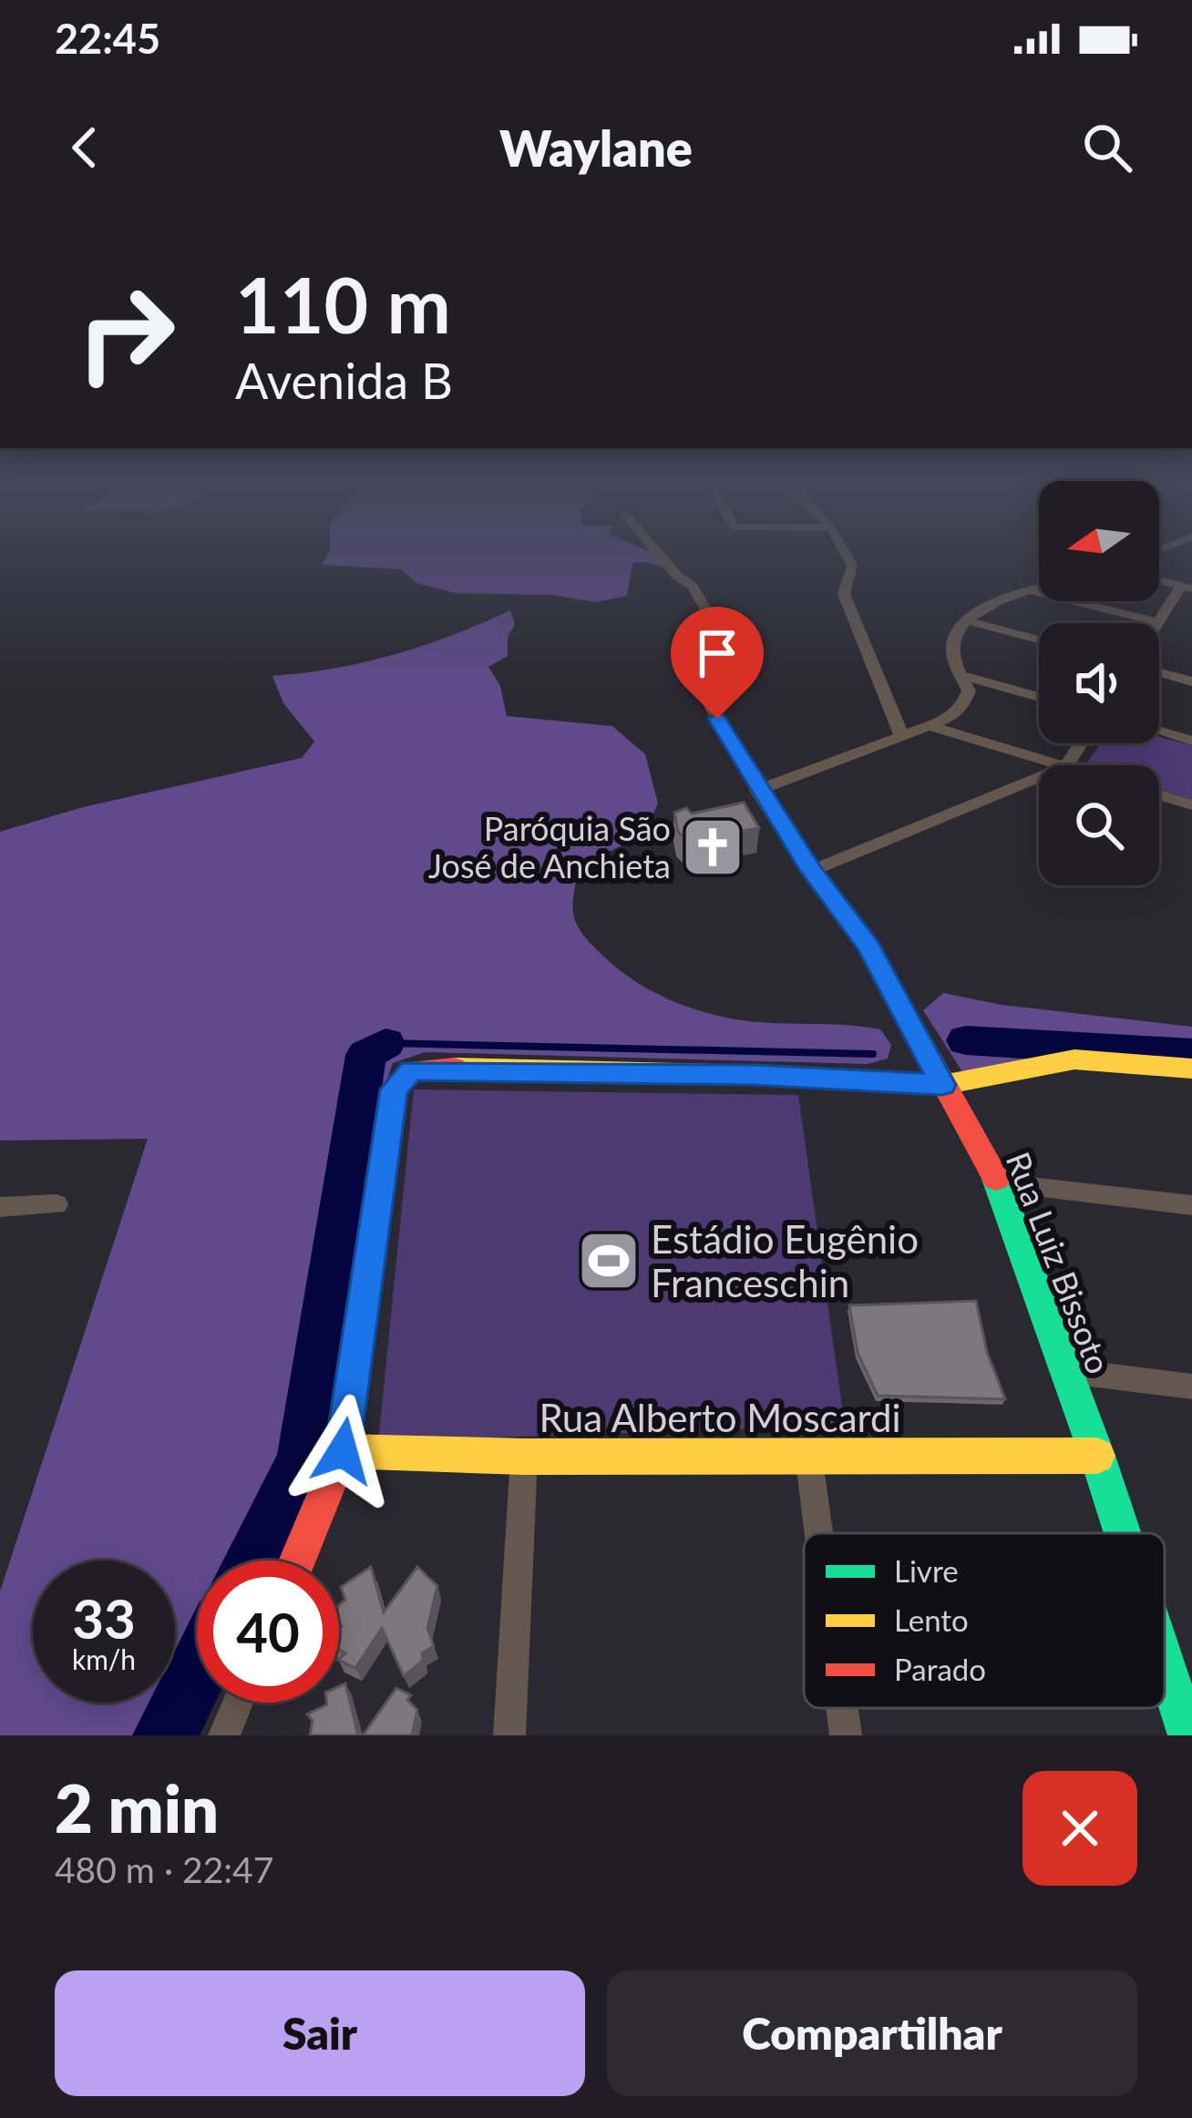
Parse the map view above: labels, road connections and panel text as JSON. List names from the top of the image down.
{
  "streets": {
    "street": ["Rua Luiz Bissoto", "Rua Alberto Moscardi"]
  },
  "crossings": [
    ["Rua Luiz Bissoto", "Rua Alberto Moscardi"]
  ],
  "places": {
    "church": ["Paróquia São José de Anchieta"],
    "sports": ["Estádio Eugênio Franceschin"]
  },
  "legend": ["Livre", "Lento", "Parado"],
  "north": "left",
  "page": {
    "status": "22:45",
    "header": "Waylane",
    "turn": ["110 m", "Avenida B"],
    "speed": "33 km/h",
    "limit": "40",
    "heading": ["2 min", "480 m · 22:47"],
    "buttons": ["Sair", "Compartilhar"]
  }
}
